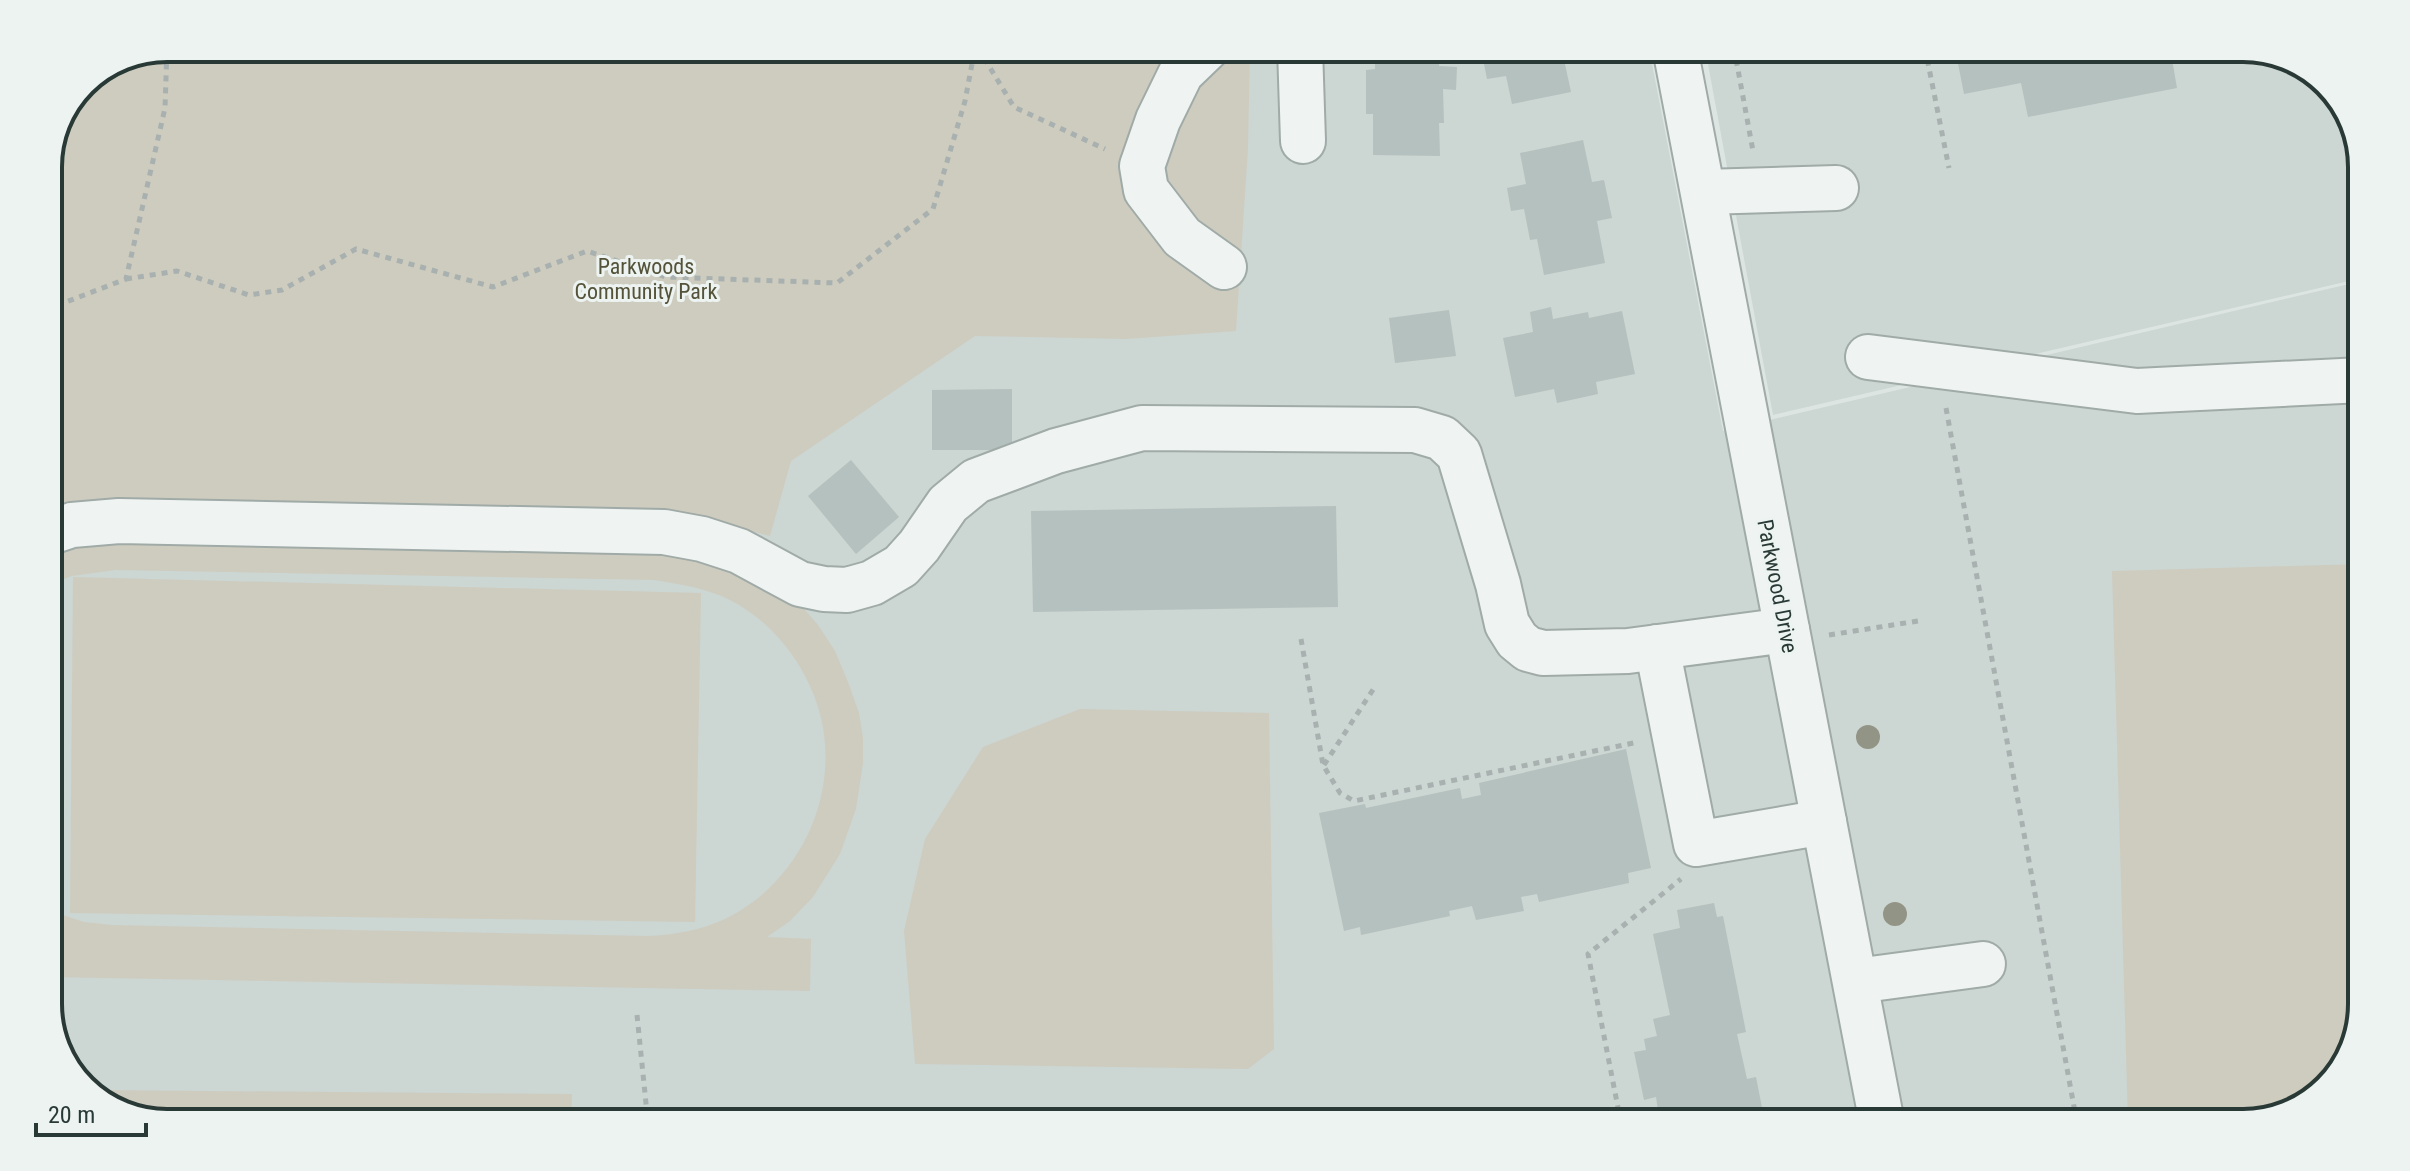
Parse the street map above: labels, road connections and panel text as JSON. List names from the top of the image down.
{
  "streets": {
    "street": ["Parkwood Drive"]
  },
  "parks": ["Parkwoods Community Park"],
  "scale_bar": "20 m"
}
